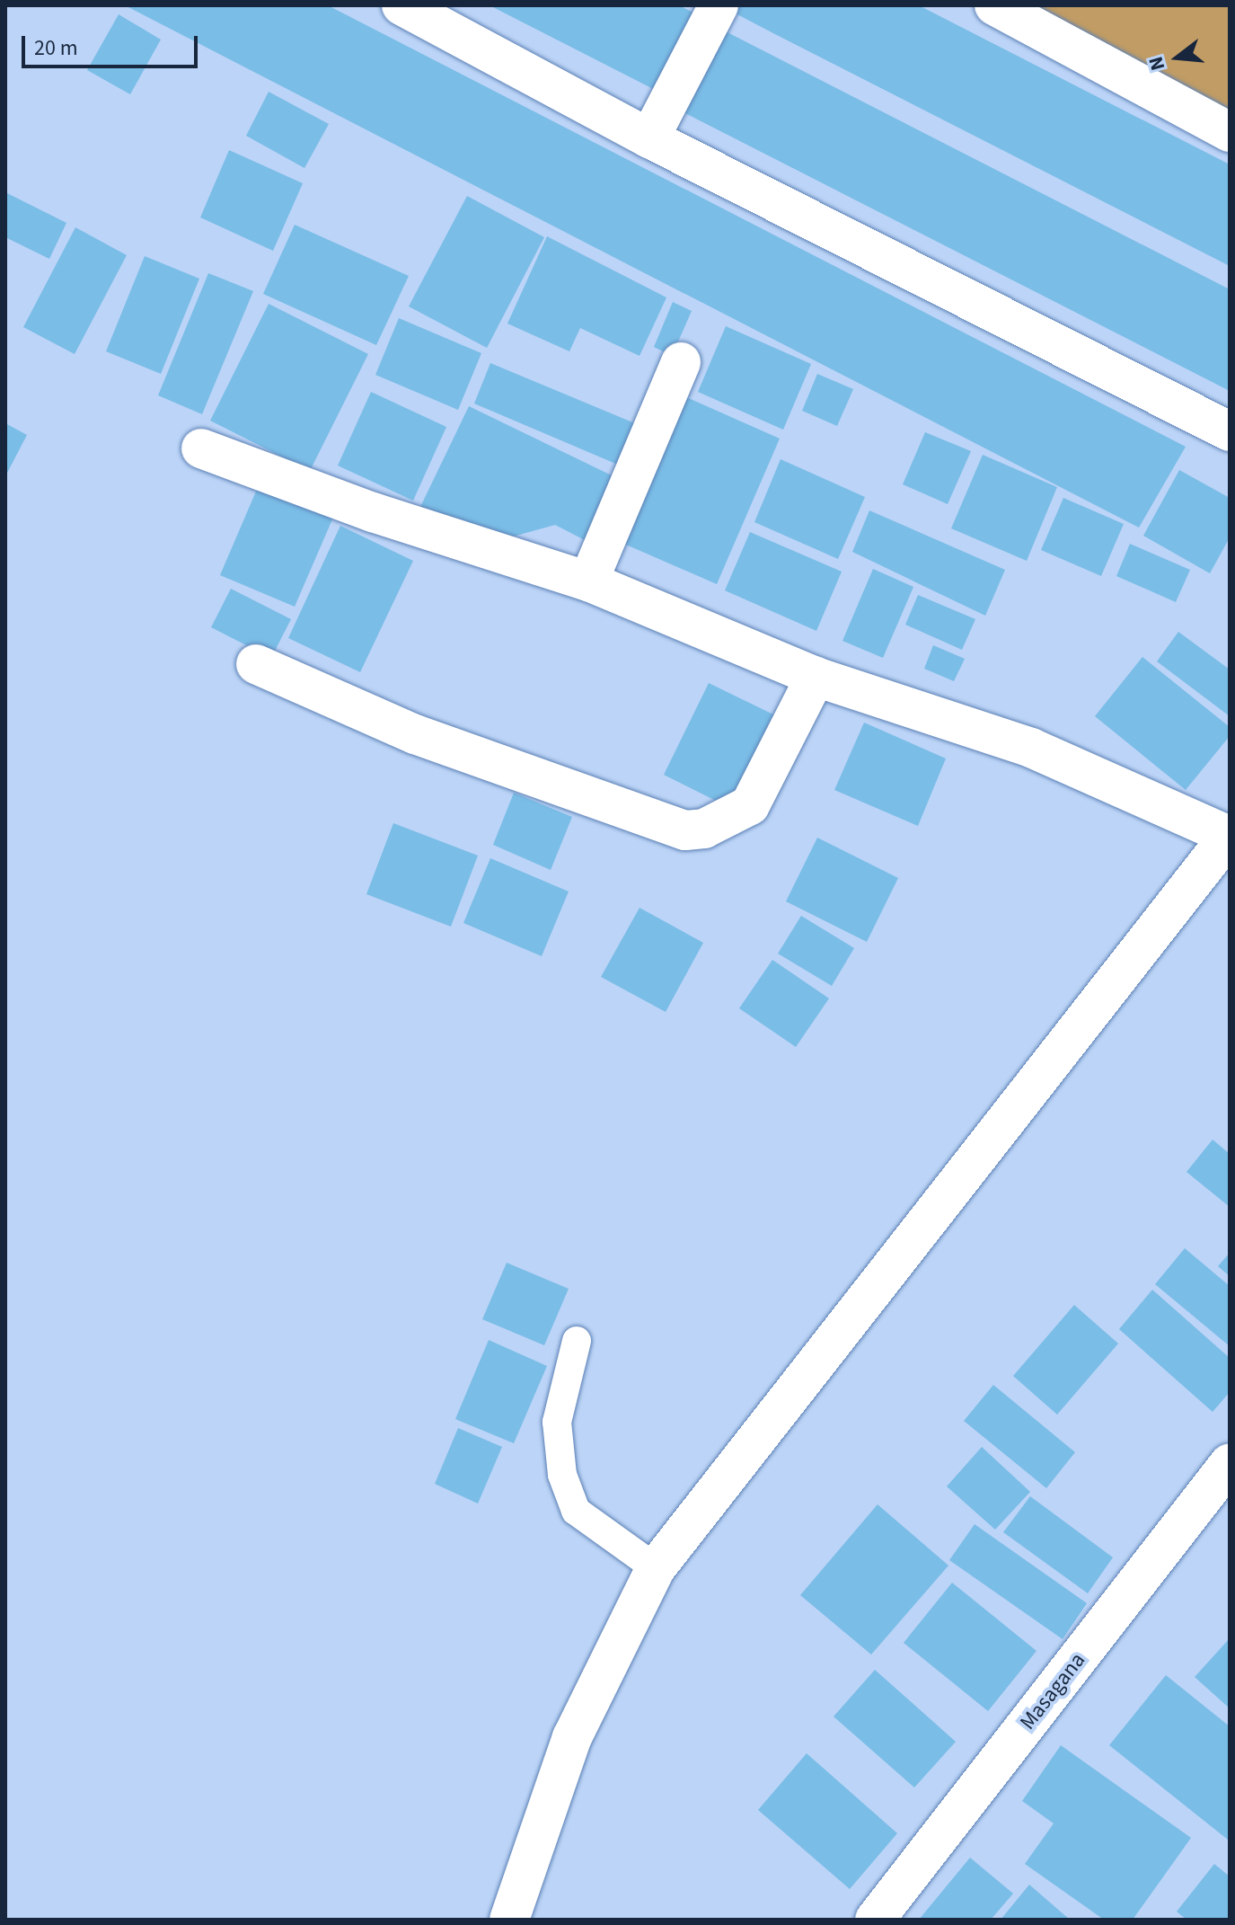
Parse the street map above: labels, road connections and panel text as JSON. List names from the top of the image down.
{
  "streets": {
    "street": ["Masagana"]
  },
  "scale_bar": "20 m",
  "north": "left"
}
